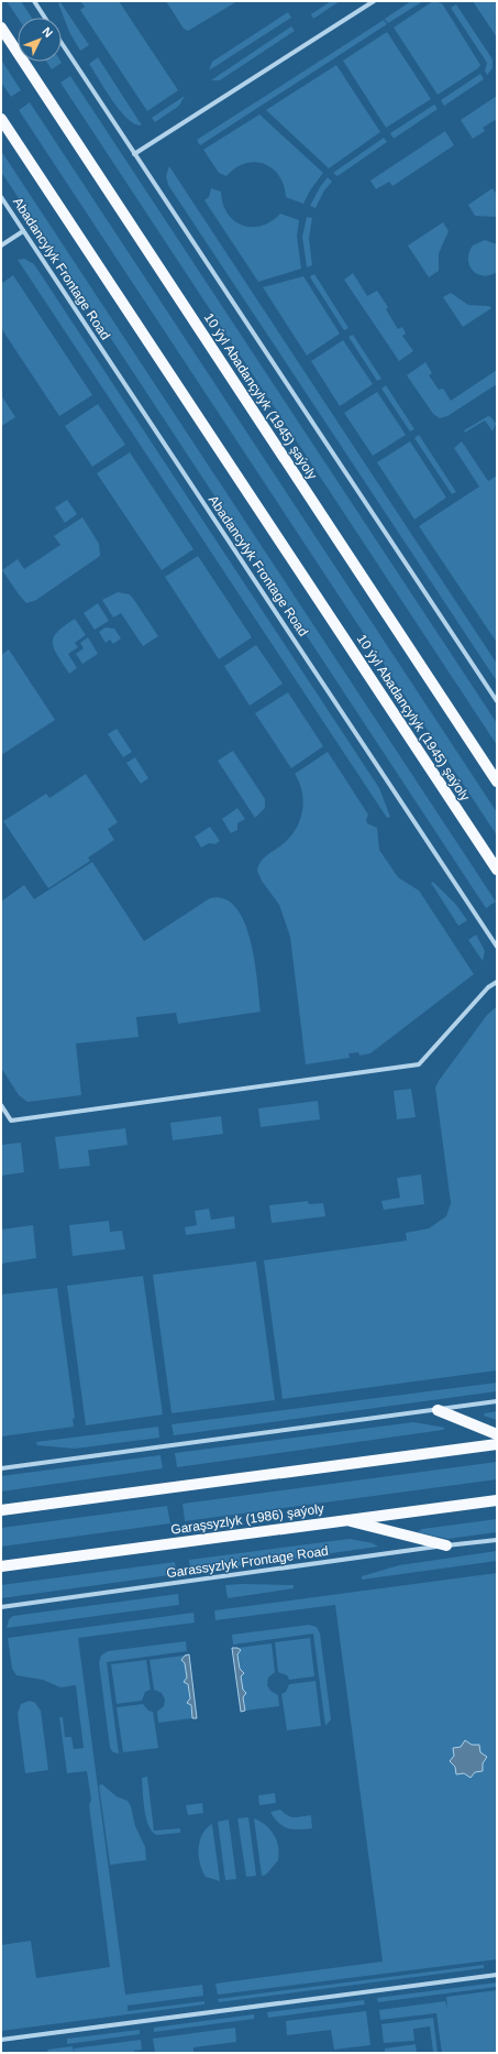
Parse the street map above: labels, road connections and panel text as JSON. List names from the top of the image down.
{
  "streets": {
    "main road": ["10 ýyl Abadançylyk (1945) şaýoly", "Garaşsyzlyk (1986) şaýoly"],
    "street": ["Abadancylyk Frontage Road", "Garassyzlyk Frontage Road"]
  },
  "north": "top right"
}
